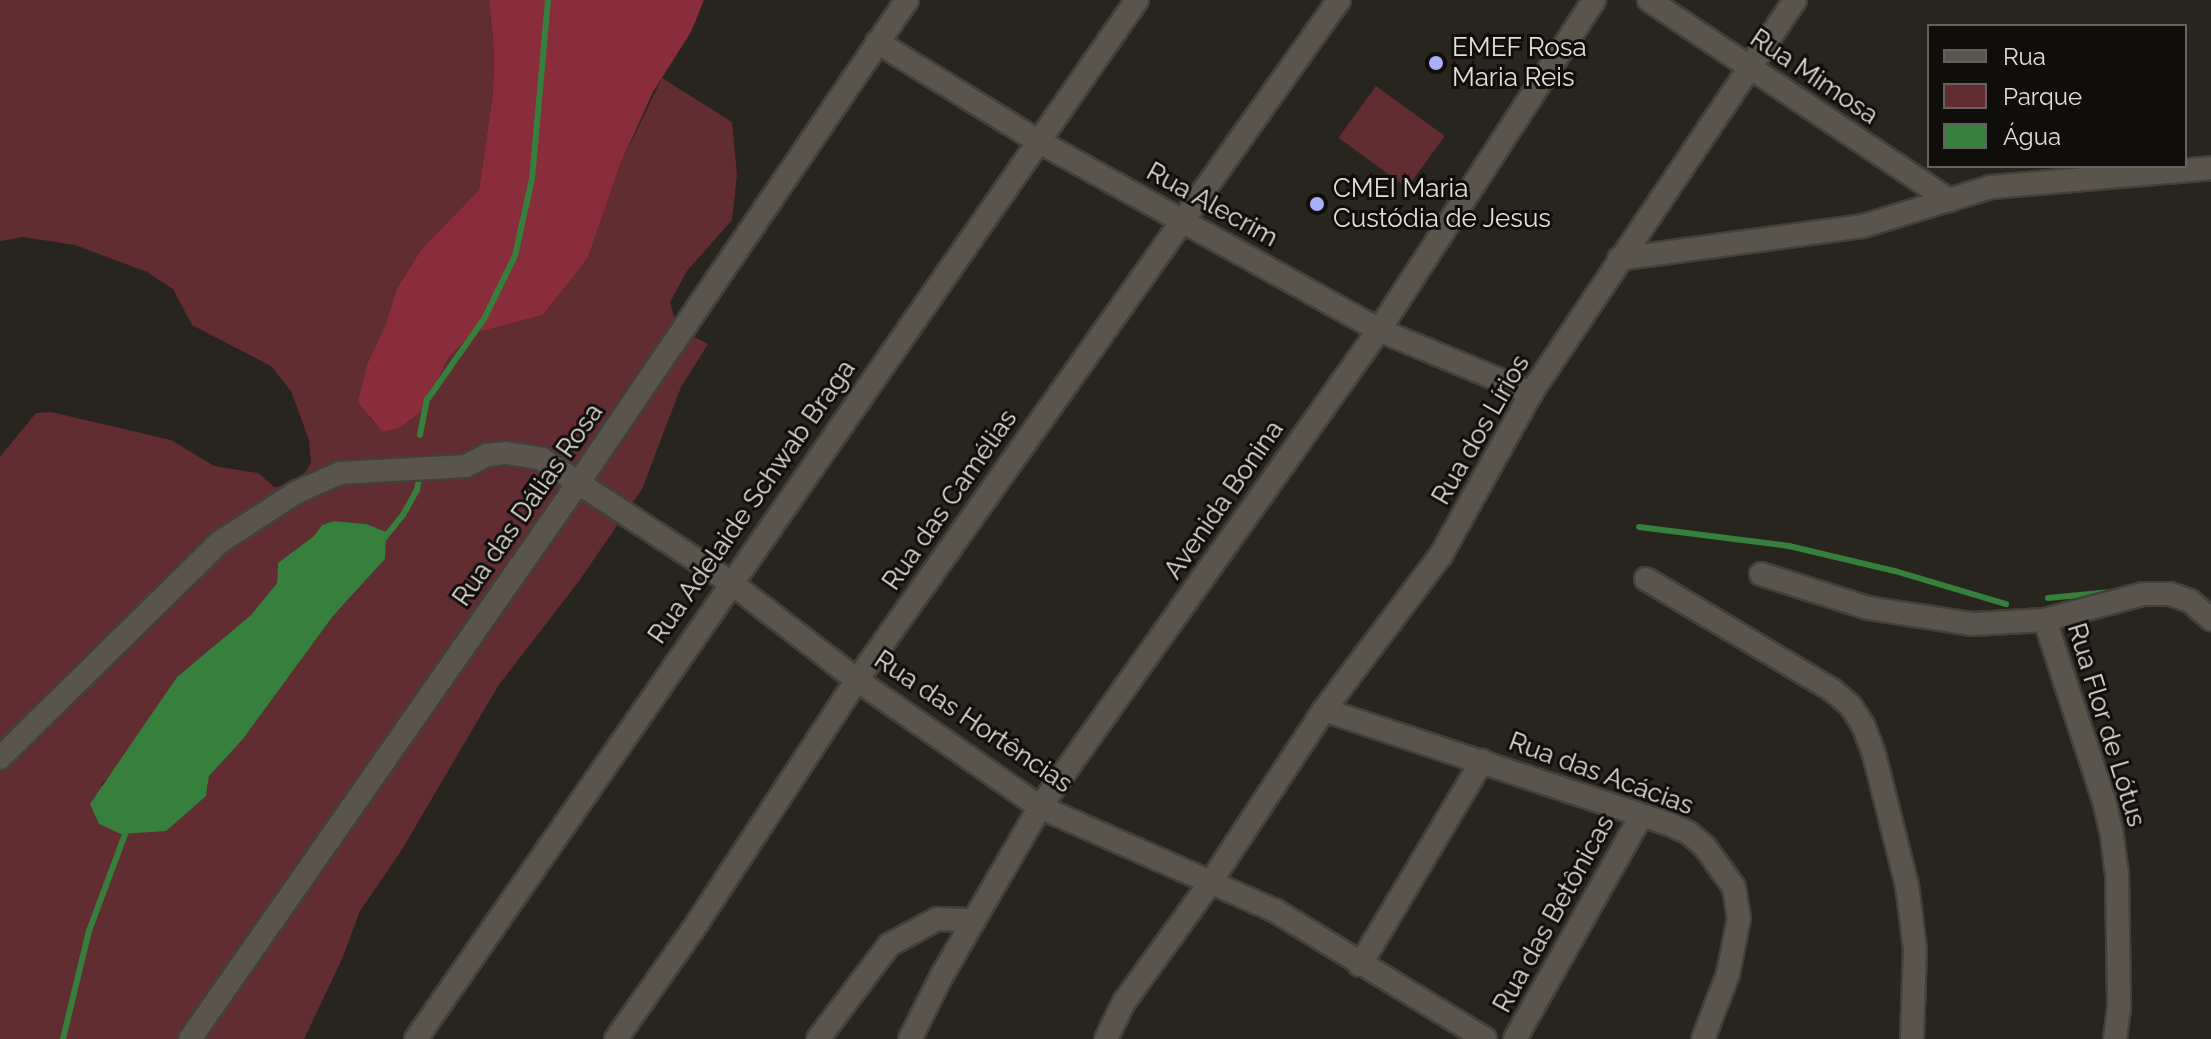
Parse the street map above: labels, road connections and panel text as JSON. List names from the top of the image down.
{
  "streets": {
    "street": [
      "Rua Mimosa",
      "Rua Alecrim",
      "Rua dos Lírios",
      "Rua das Camélias",
      "Avenida Bonina",
      "Rua Adelaide Schwab Braga",
      "Rua das Dálias Rosa",
      "Rua das Hortências",
      "Rua Flor de Lótus",
      "Rua das Acácias",
      "Rua das Betônicas"
    ]
  },
  "crossings": [
    ["Rua Mimosa", "Rua dos Lírios"],
    ["Rua Alecrim", "Rua dos Lírios"],
    ["Rua Alecrim", "Rua das Camélias"],
    ["Rua Alecrim", "Avenida Bonina"],
    ["Rua Alecrim", "Rua Adelaide Schwab Braga"],
    ["Rua Alecrim", "Rua das Dálias Rosa"],
    ["Rua dos Lírios", "Rua das Hortências"],
    ["Rua dos Lírios", "Rua das Acácias"],
    ["Rua das Camélias", "Rua das Hortências"],
    ["Avenida Bonina", "Rua das Hortências"],
    ["Rua Adelaide Schwab Braga", "Rua das Hortências"],
    ["Rua das Dálias Rosa", "Rua das Hortências"],
    ["Rua das Acácias", "Rua das Betônicas"]
  ],
  "places": ["EMEF Rosa Maria Reis", "CMEI Maria Custódia de Jesus"],
  "legend": ["Rua", "Parque", "Água"]
}
